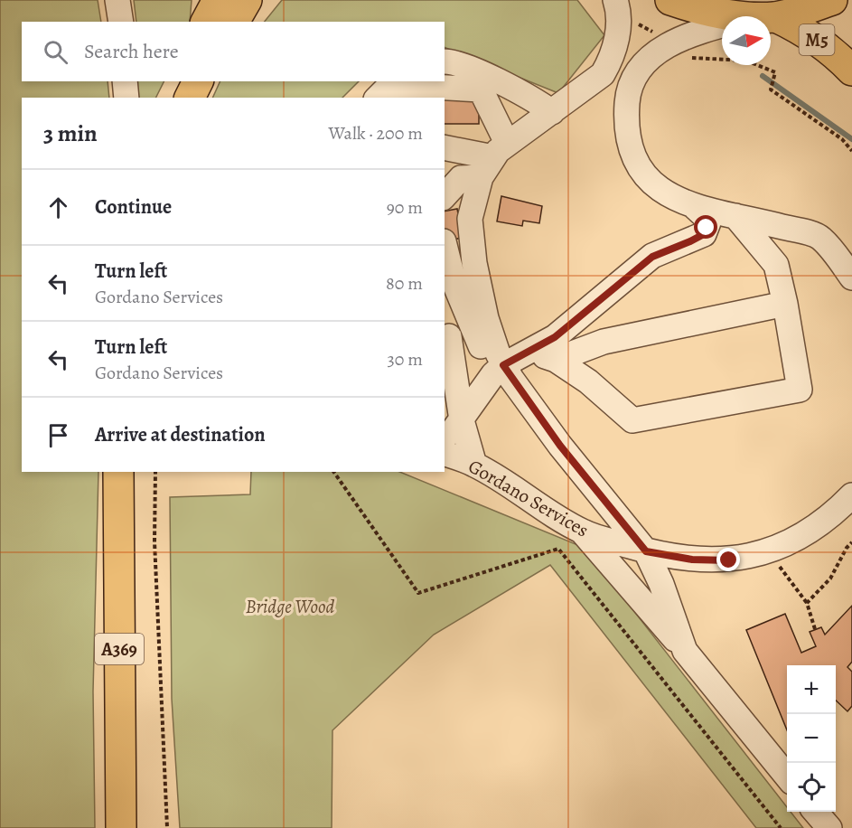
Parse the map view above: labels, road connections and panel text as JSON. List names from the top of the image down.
{
  "streets": {
    "main road": ["M5", "A369"],
    "lane": ["Gordano Services"]
  },
  "parks": ["Bridge Wood"],
  "north": "right",
  "page": {
    "search": "Search here",
    "heading": ["3 min", "Walk · 200 m"],
    "list": [
      ["Continue", "90 m"],
      ["Turn left", "Gordano Services", "80 m"],
      ["Turn left", "Gordano Services", "30 m"],
      "Arrive at destination"
    ],
    "map_buttons": ["+", "−"]
  }
}
